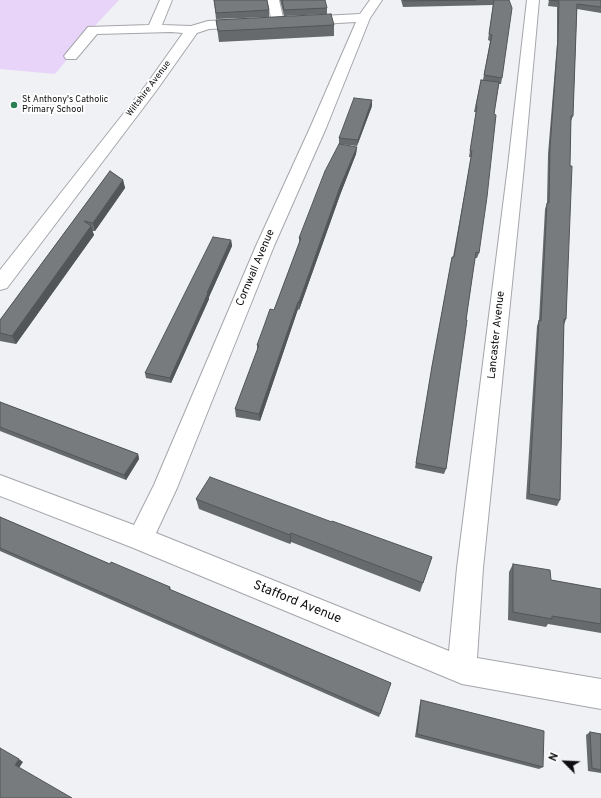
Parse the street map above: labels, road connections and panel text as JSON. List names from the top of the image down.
{
  "streets": {
    "street": [
      "Wiltshire Avenue",
      "Cornwall Avenue",
      "Lancaster Avenue",
      "Stafford Avenue"
    ]
  },
  "crossings": [
    ["Cornwall Avenue", "Stafford Avenue"],
    ["Lancaster Avenue", "Stafford Avenue"]
  ],
  "places": ["St Anthony's Catholic Primary School"],
  "north": "top left"
}
